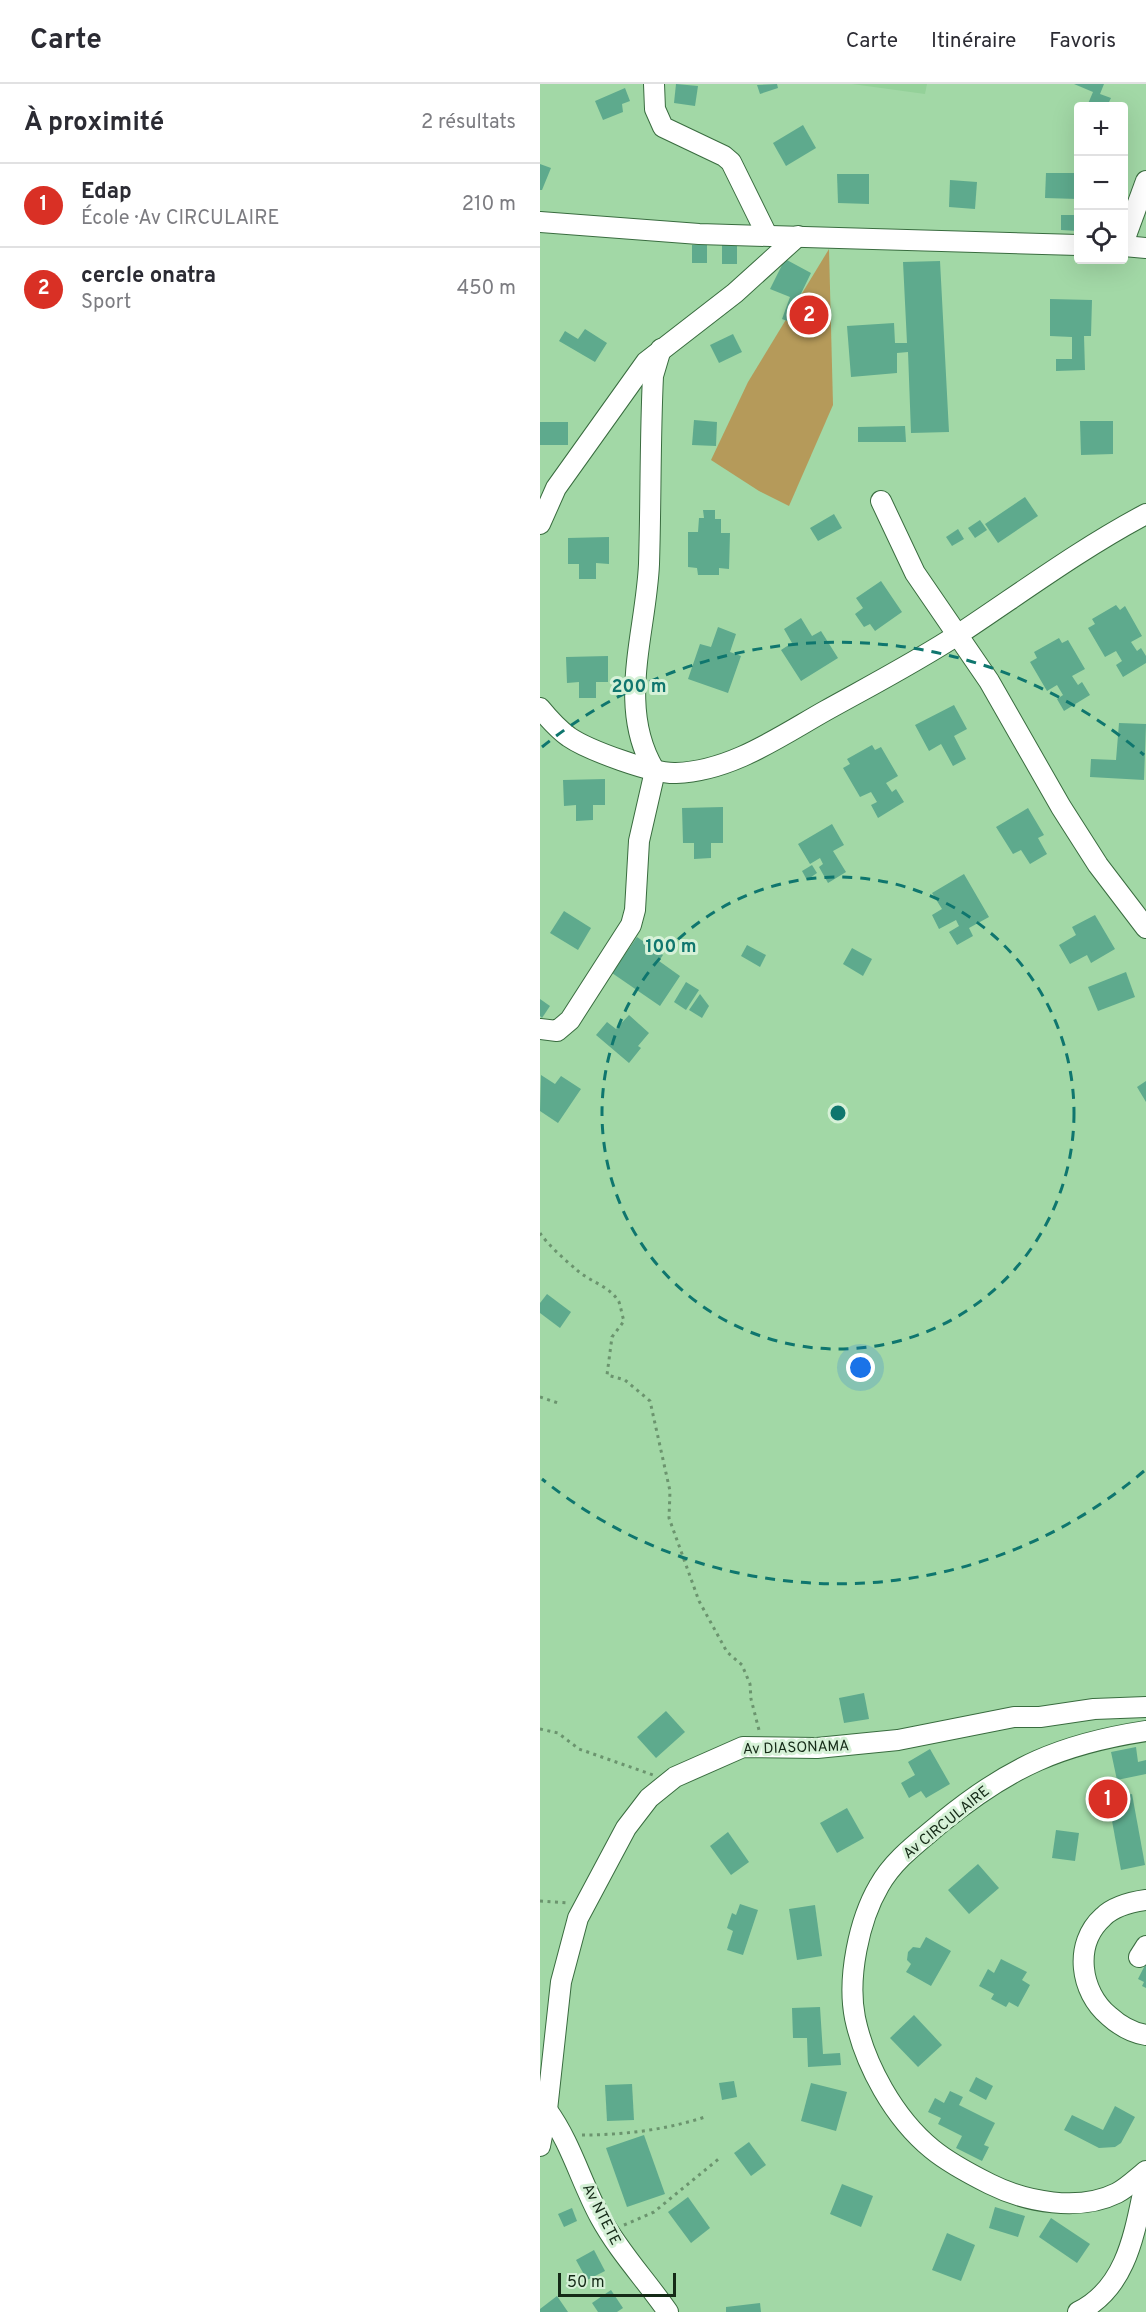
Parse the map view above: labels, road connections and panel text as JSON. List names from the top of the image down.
{
  "streets": {
    "street": ["Av DIASONAMA", "Av CIRCULAIRE", "Av NTETE"]
  },
  "crossings": [
    ["Av DIASONAMA", "Av NTETE"]
  ],
  "scale_bar": "50 m",
  "page": {
    "header": "Carte",
    "nav": ["Carte", "Itinéraire", "Favoris"],
    "heading": ["À proximité", "2 résultats"],
    "map_buttons": ["+", "−"],
    "list": [
      {
        "mark": "1",
        "name": "Edap",
        "note": "École · Av CIRCULAIRE",
        "value": "210 m"
      },
      {
        "mark": "2",
        "name": "cercle onatra",
        "note": "Sport",
        "value": "450 m"
      }
    ],
    "pins": ["2", "1"],
    "scale": "50 m"
  },
  "rings": ["200 m", "100 m"]
}
